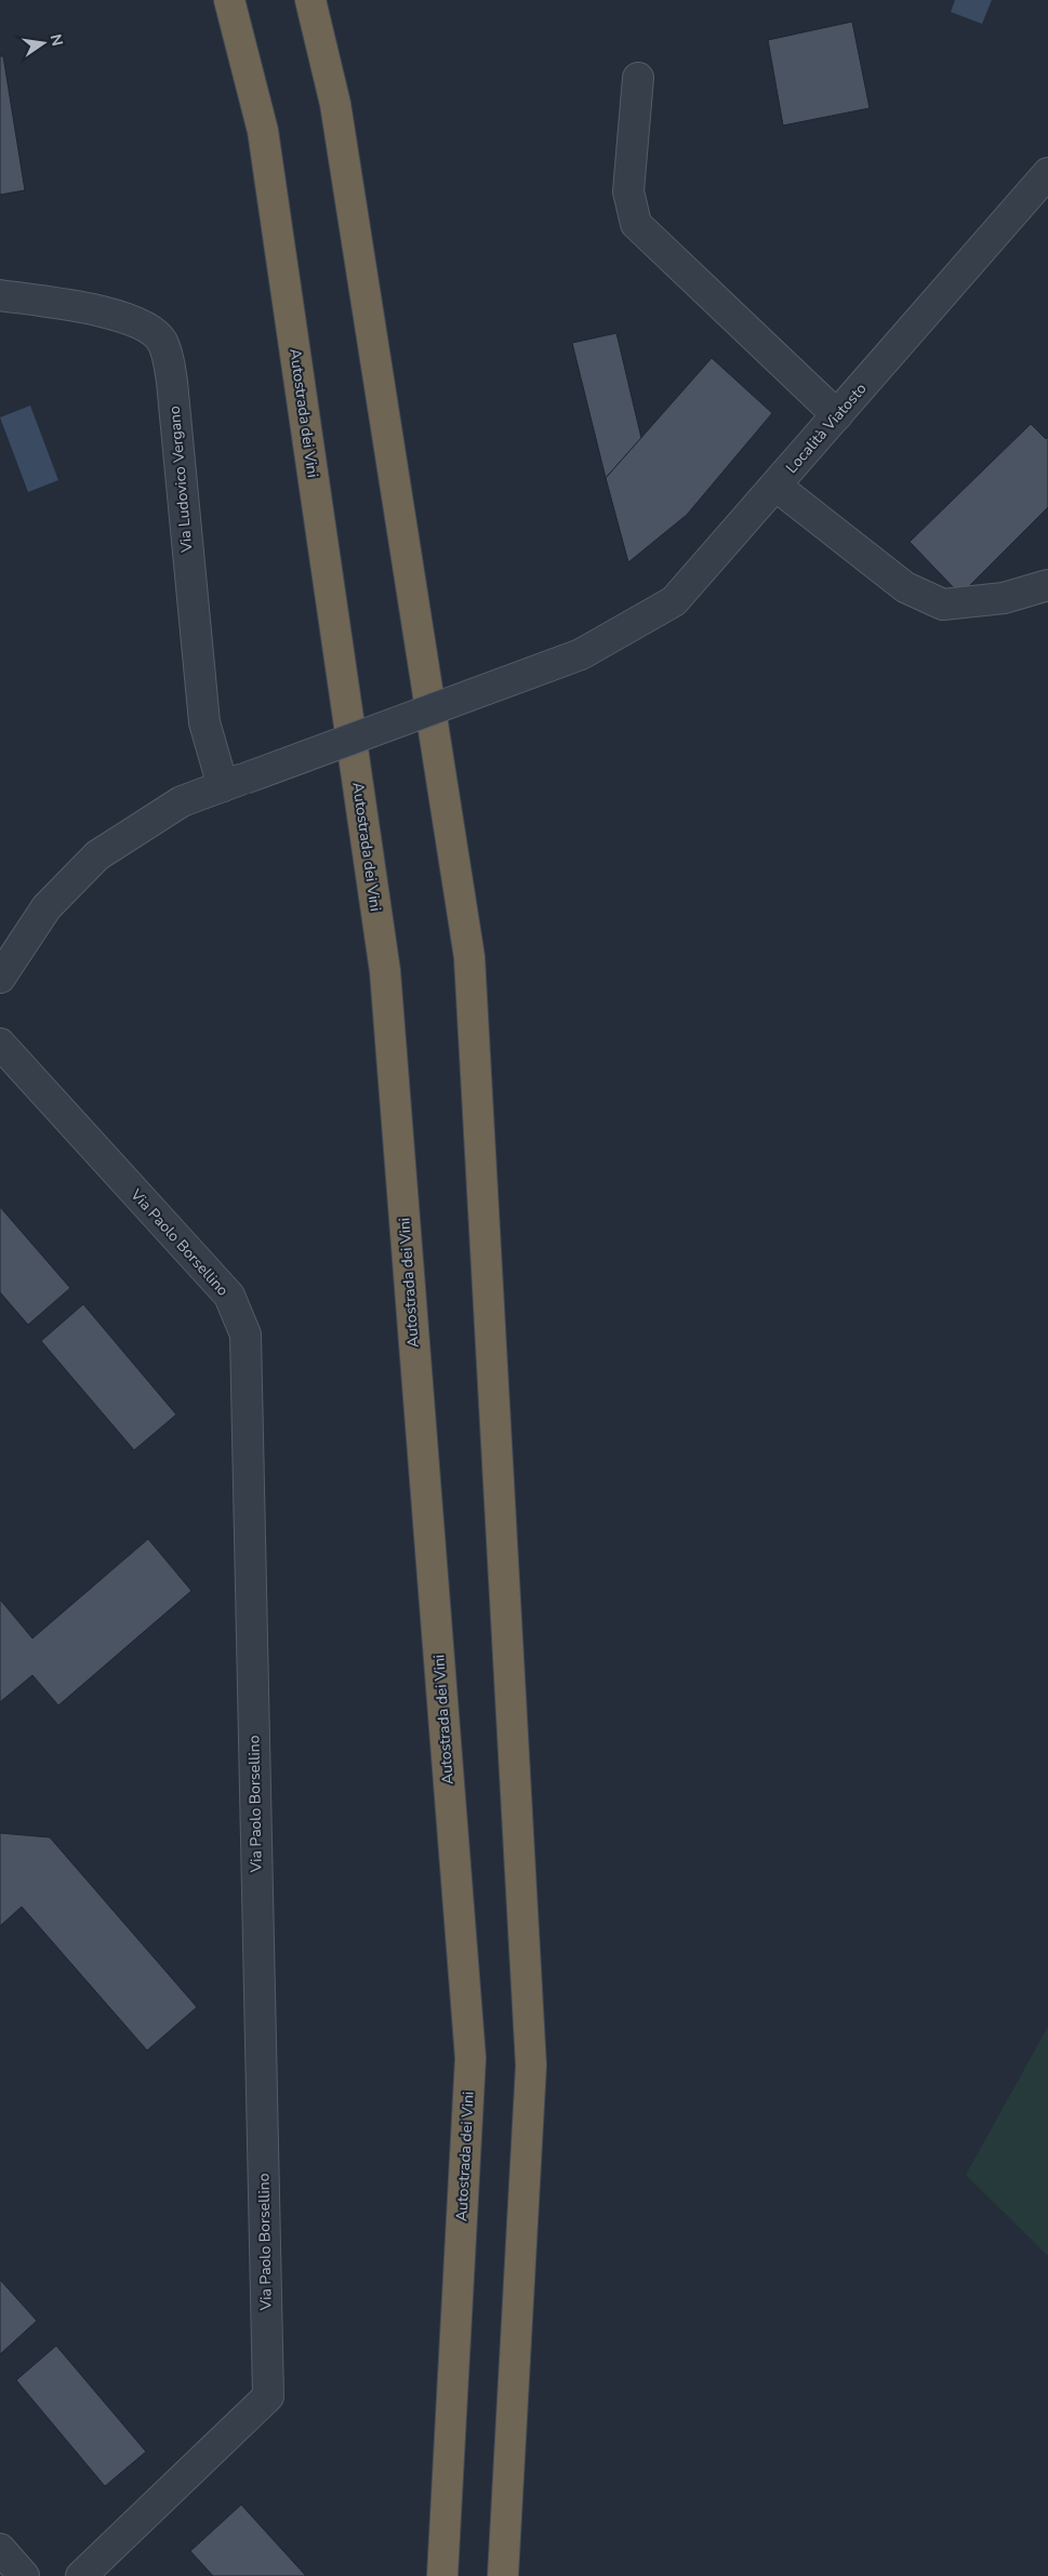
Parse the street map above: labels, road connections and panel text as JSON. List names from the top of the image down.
{
  "streets": {
    "highway": ["Autostrada dei Vini"],
    "street": ["Località Viatosto", "Via Ludovico Vergano", "Via Paolo Borsellino"]
  },
  "crossings": [
    ["Località Viatosto", "Via Ludovico Vergano"]
  ],
  "north": "right"
}
